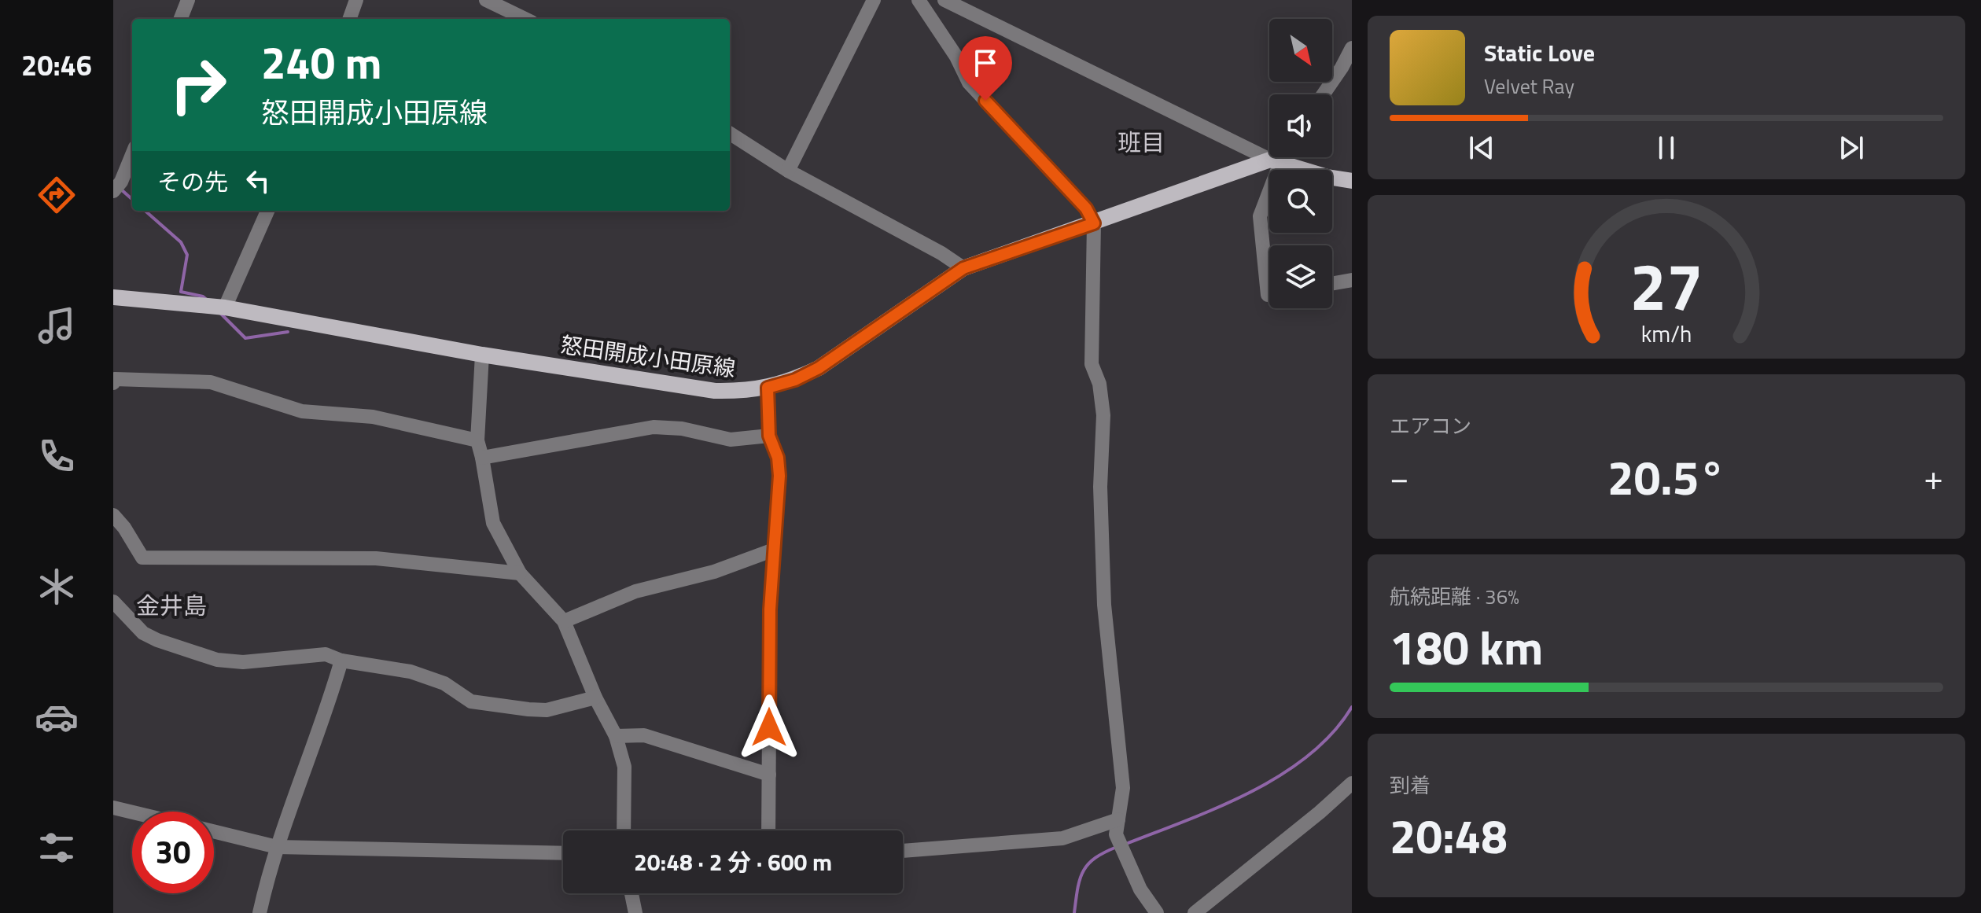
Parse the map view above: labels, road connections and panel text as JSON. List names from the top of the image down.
{
  "streets": {
    "main road": ["怒田開成小田原線"]
  },
  "districts": ["班目", "金井島"],
  "north": "bottom right",
  "page": {
    "tabs": "20:46",
    "turn": ["240 m", "怒田開成小田原線"],
    "song": ["Static Love", "Velvet Ray"],
    "then": "その先",
    "tile": [
      "エアコン",
      ["航続距離 · 36%", "180 km"],
      ["到着", "20:48"]
    ],
    "heat": ["−", "20.5°", "+"],
    "limit": "30",
    "trip": "20:48 · 2 分 · 600 m",
    "gauge": ["27", "km/h"]
  }
}
